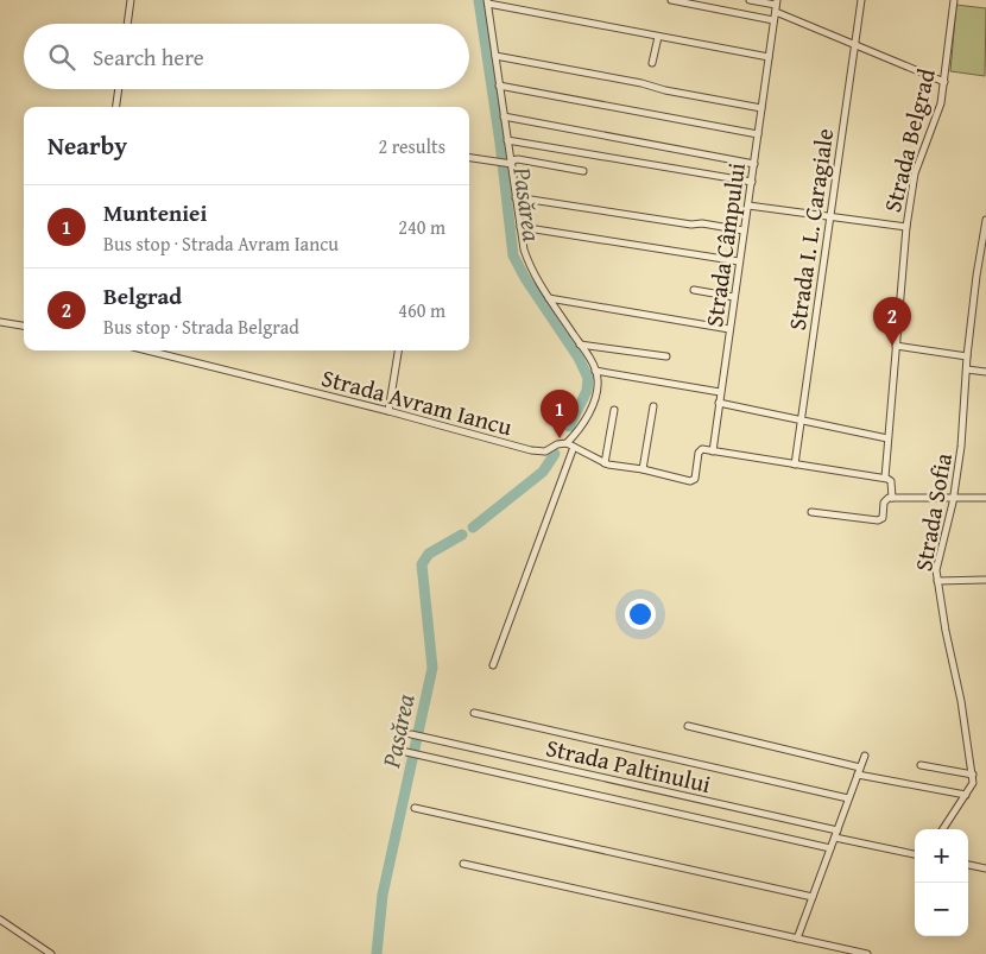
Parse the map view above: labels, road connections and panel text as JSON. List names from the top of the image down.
{
  "streets": {
    "street": [
      "Strada Belgrad",
      "Strada I. L. Caragiale",
      "Strada Câmpului",
      "Strada Avram Iancu",
      "Strada Sofia",
      "Strada Paltinului"
    ]
  },
  "water": ["Pasărea"],
  "page": {
    "search": "Search here",
    "heading": ["Nearby", "2 results"],
    "list": [
      {
        "mark": "1",
        "name": "Munteniei",
        "note": "Bus stop · Strada Avram Iancu",
        "value": "240 m"
      },
      {
        "mark": "2",
        "name": "Belgrad",
        "note": "Bus stop · Strada Belgrad",
        "value": "460 m"
      }
    ],
    "pins": ["2", "1"],
    "map_buttons": ["+", "−"]
  }
}
